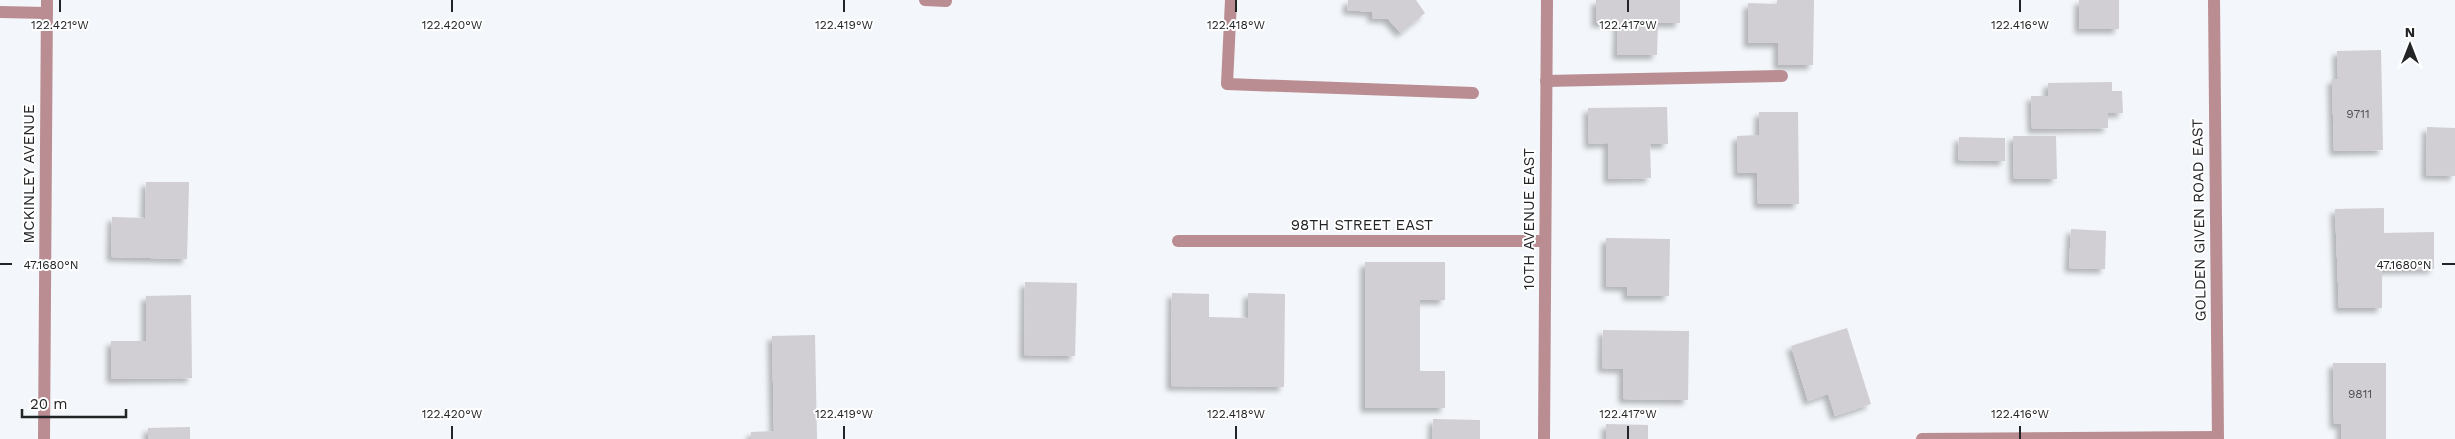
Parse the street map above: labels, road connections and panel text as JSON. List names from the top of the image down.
{
  "streets": {
    "street": [
      "MCKINLEY AVENUE",
      "10TH AVENUE EAST",
      "GOLDEN GIVEN ROAD EAST",
      "98TH STREET EAST"
    ]
  },
  "crossings": [
    ["10TH AVENUE EAST", "98TH STREET EAST"]
  ],
  "house_numbers": ["9711", "9811"],
  "scale_bar": "20 m",
  "north": "top",
  "coordinates": [
    "122.421°W",
    "122.420°W",
    "122.419°W",
    "122.418°W",
    "122.417°W",
    "122.416°W",
    "47.1680°N"
  ]
}
